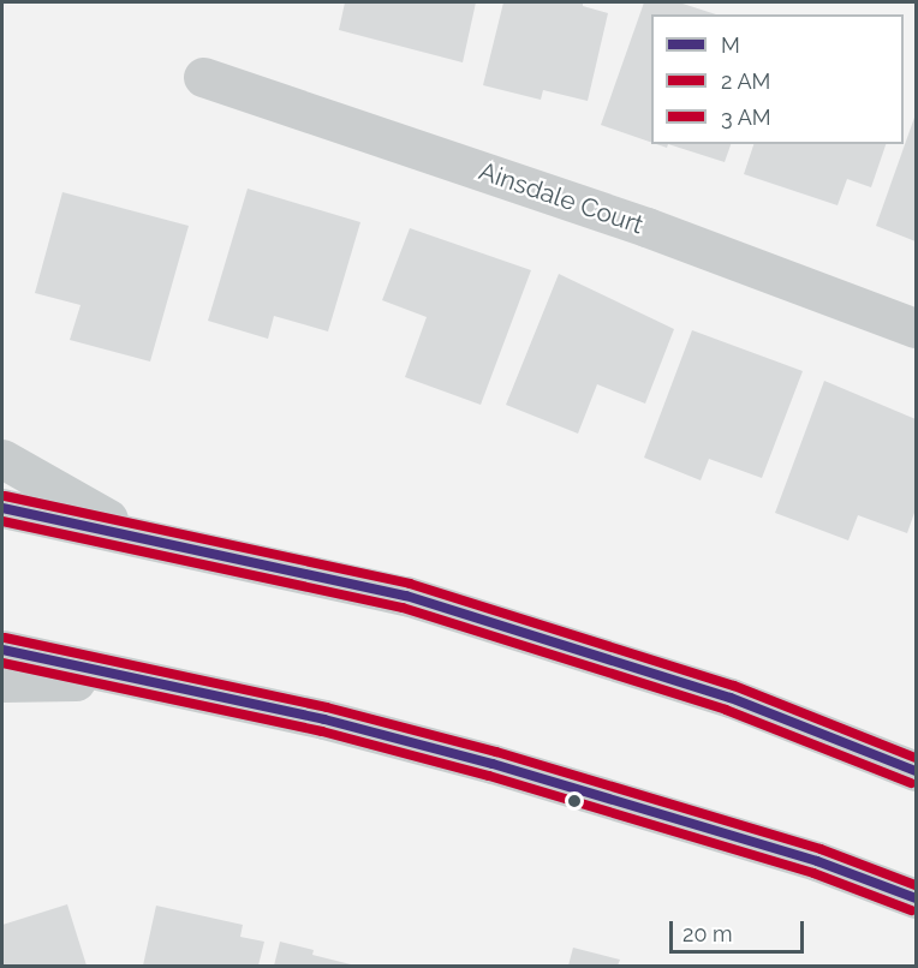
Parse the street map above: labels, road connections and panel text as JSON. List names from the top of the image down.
{
  "streets": {
    "street": ["Ainsdale Court"]
  },
  "lines": ["transit line M"],
  "legend": ["M", "2 AM", "3 AM"],
  "scale_bar": "20 m"
}
